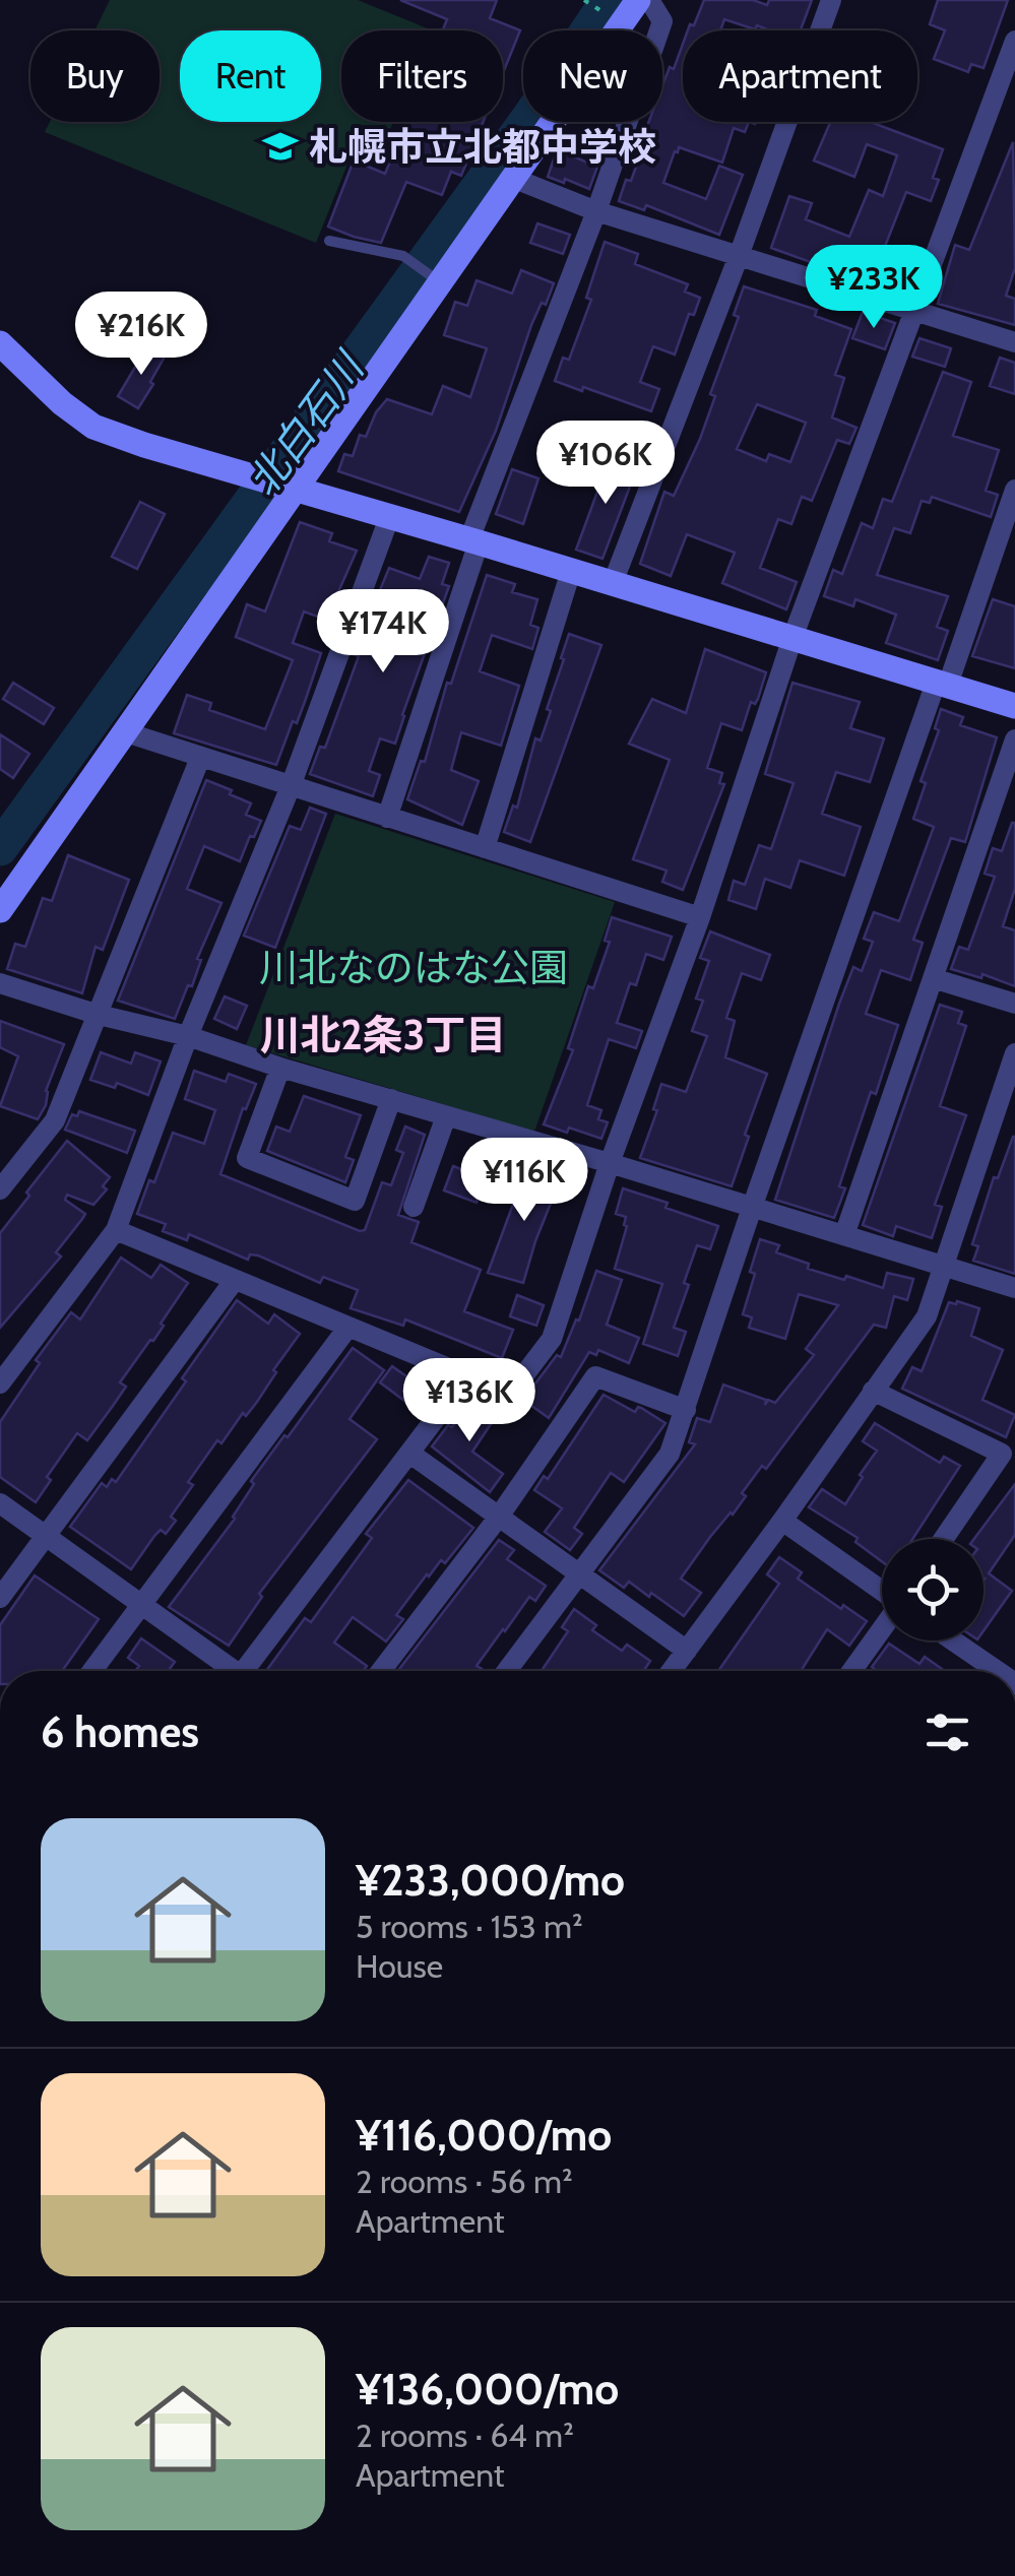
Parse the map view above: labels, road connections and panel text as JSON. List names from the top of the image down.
{
  "districts": ["川北2条3丁目"],
  "water": ["北白石川"],
  "parks": ["川北なのはな公園"],
  "places": {
    "school or university": ["札幌市立北都中学校"]
  },
  "page": {
    "chip": [
      "Buy",
      "Rent",
      "Filters",
      "New",
      "Apartment"
    ],
    "price": [
      "¥233K",
      "¥216K",
      "¥106K",
      "¥174K",
      "¥116K",
      "¥136K"
    ],
    "heading": "6 homes",
    "list": [
      {
        "name": "¥233,000/mo",
        "note": "5 rooms · 153 m² · House"
      },
      {
        "name": "¥116,000/mo",
        "note": "2 rooms · 56 m² · Apartment"
      },
      {
        "name": "¥136,000/mo",
        "note": "2 rooms · 64 m² · Apartment"
      }
    ]
  }
}
